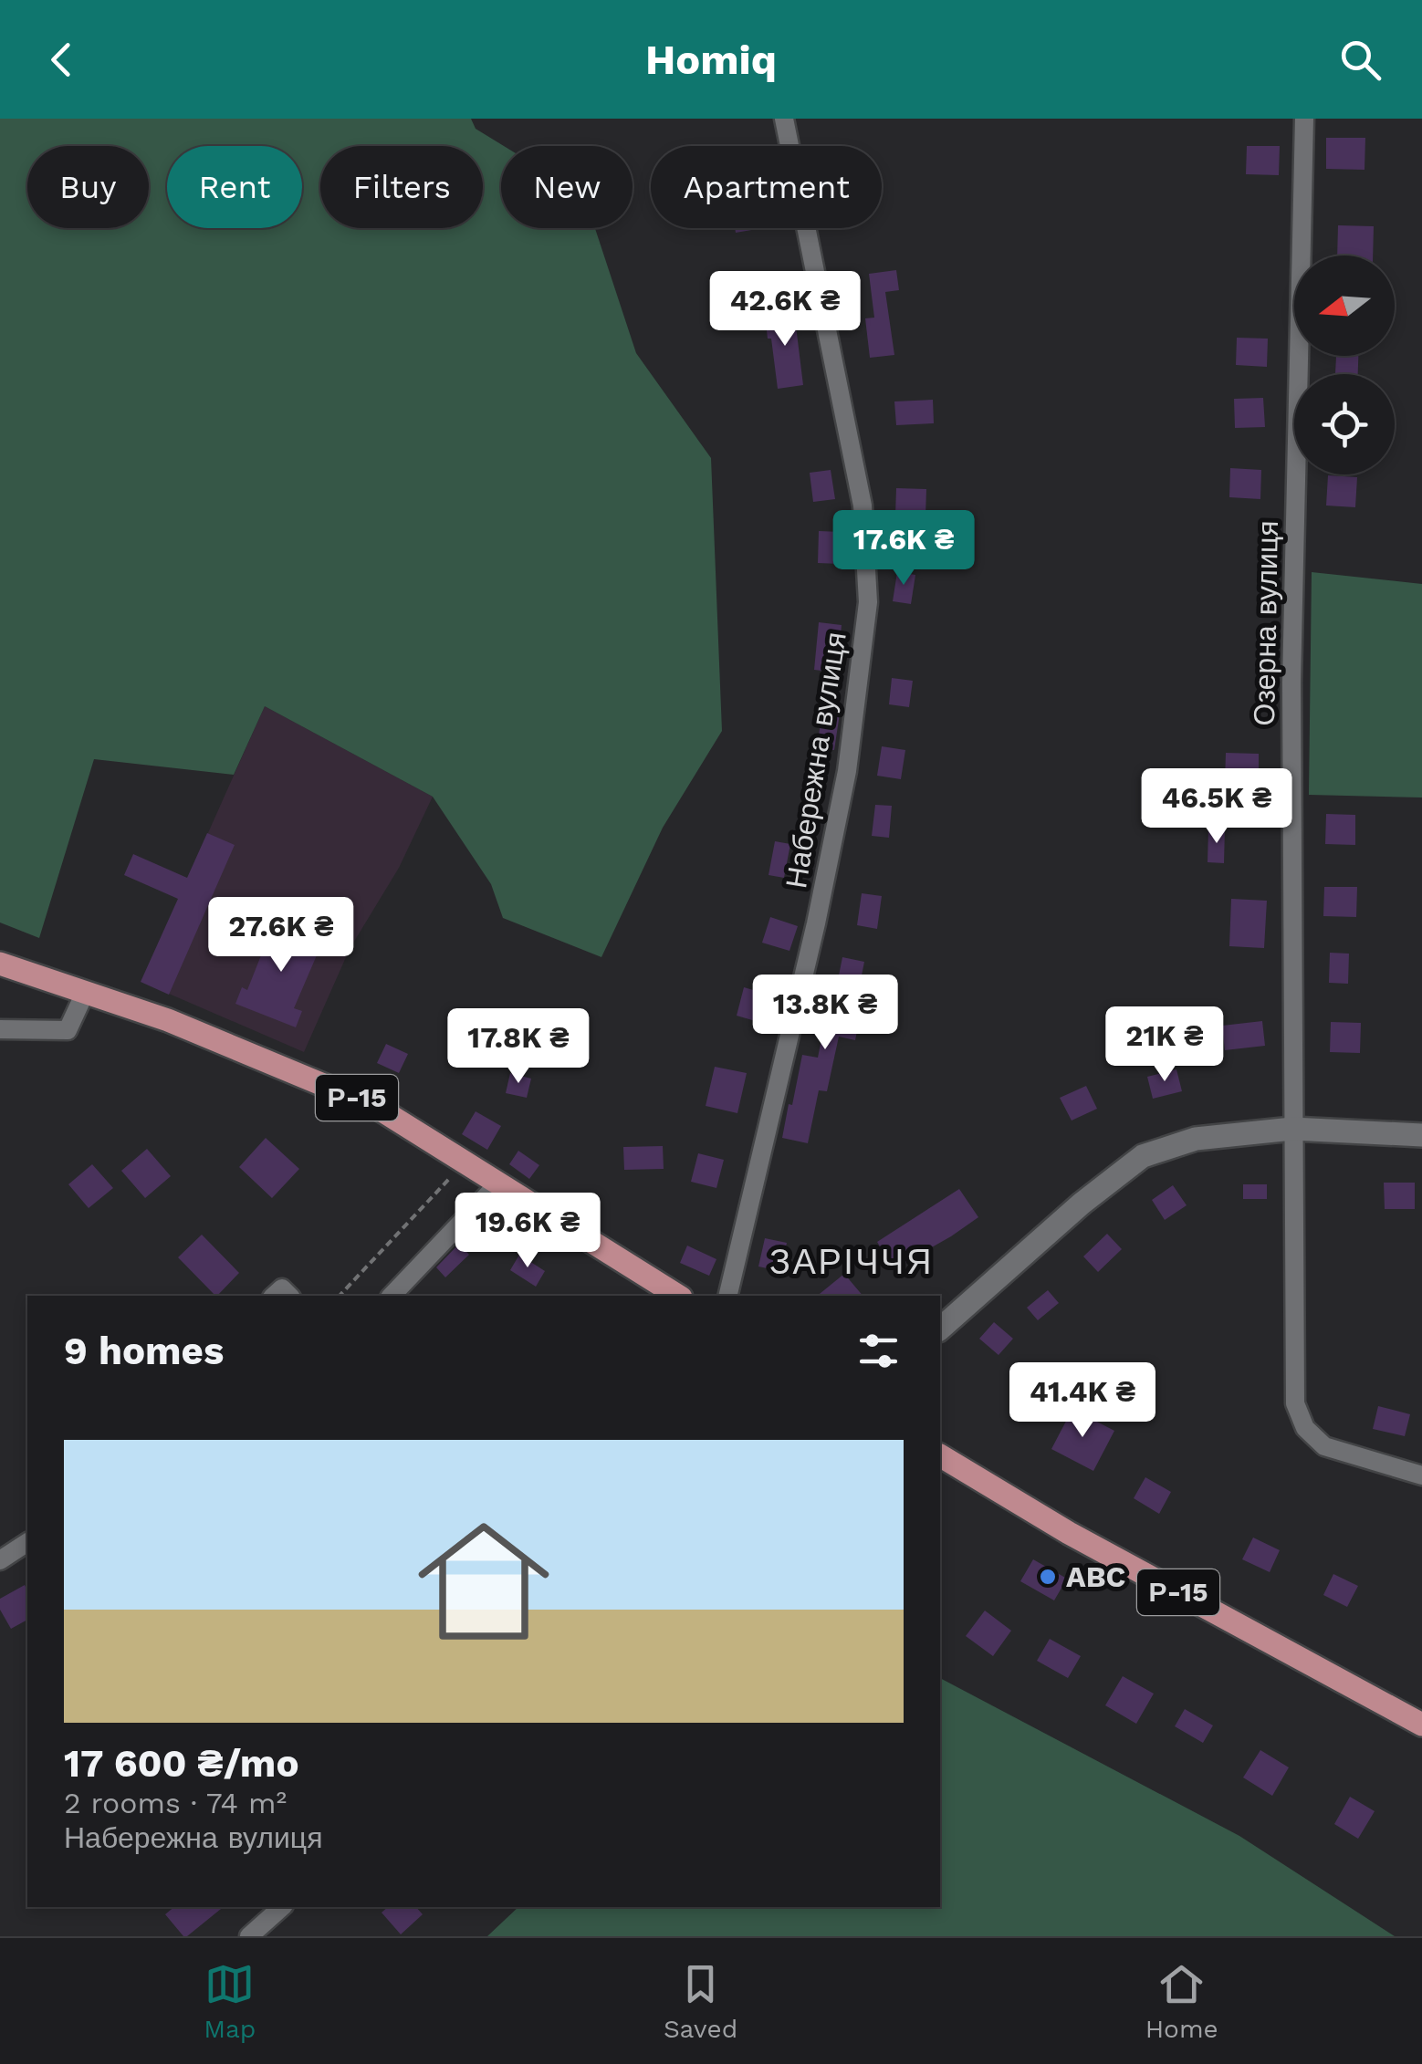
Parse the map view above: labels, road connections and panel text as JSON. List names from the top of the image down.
{
  "streets": {
    "main road": ["Р-15"],
    "street": ["Озерна вулиця", "Набережна вулиця"]
  },
  "districts": ["ЗАРІЧЧЯ"],
  "places": ["ABC"],
  "north": "left",
  "page": {
    "header": "Homiq",
    "chip": [
      "Buy",
      "Rent",
      "Filters",
      "New",
      "Apartment"
    ],
    "price": [
      "42.6K ₴",
      "17.6K ₴",
      "46.5K ₴",
      "27.6K ₴",
      "13.8K ₴",
      "21K ₴",
      "17.8K ₴",
      "19.6K ₴",
      "41.4K ₴"
    ],
    "heading": "9 homes",
    "list": [
      {
        "name": "17 600 ₴/mo",
        "note": "2 rooms · 74 m² · Набережна вулиця"
      }
    ],
    "tabs": ["Map", "Saved", "Home"]
  }
}
